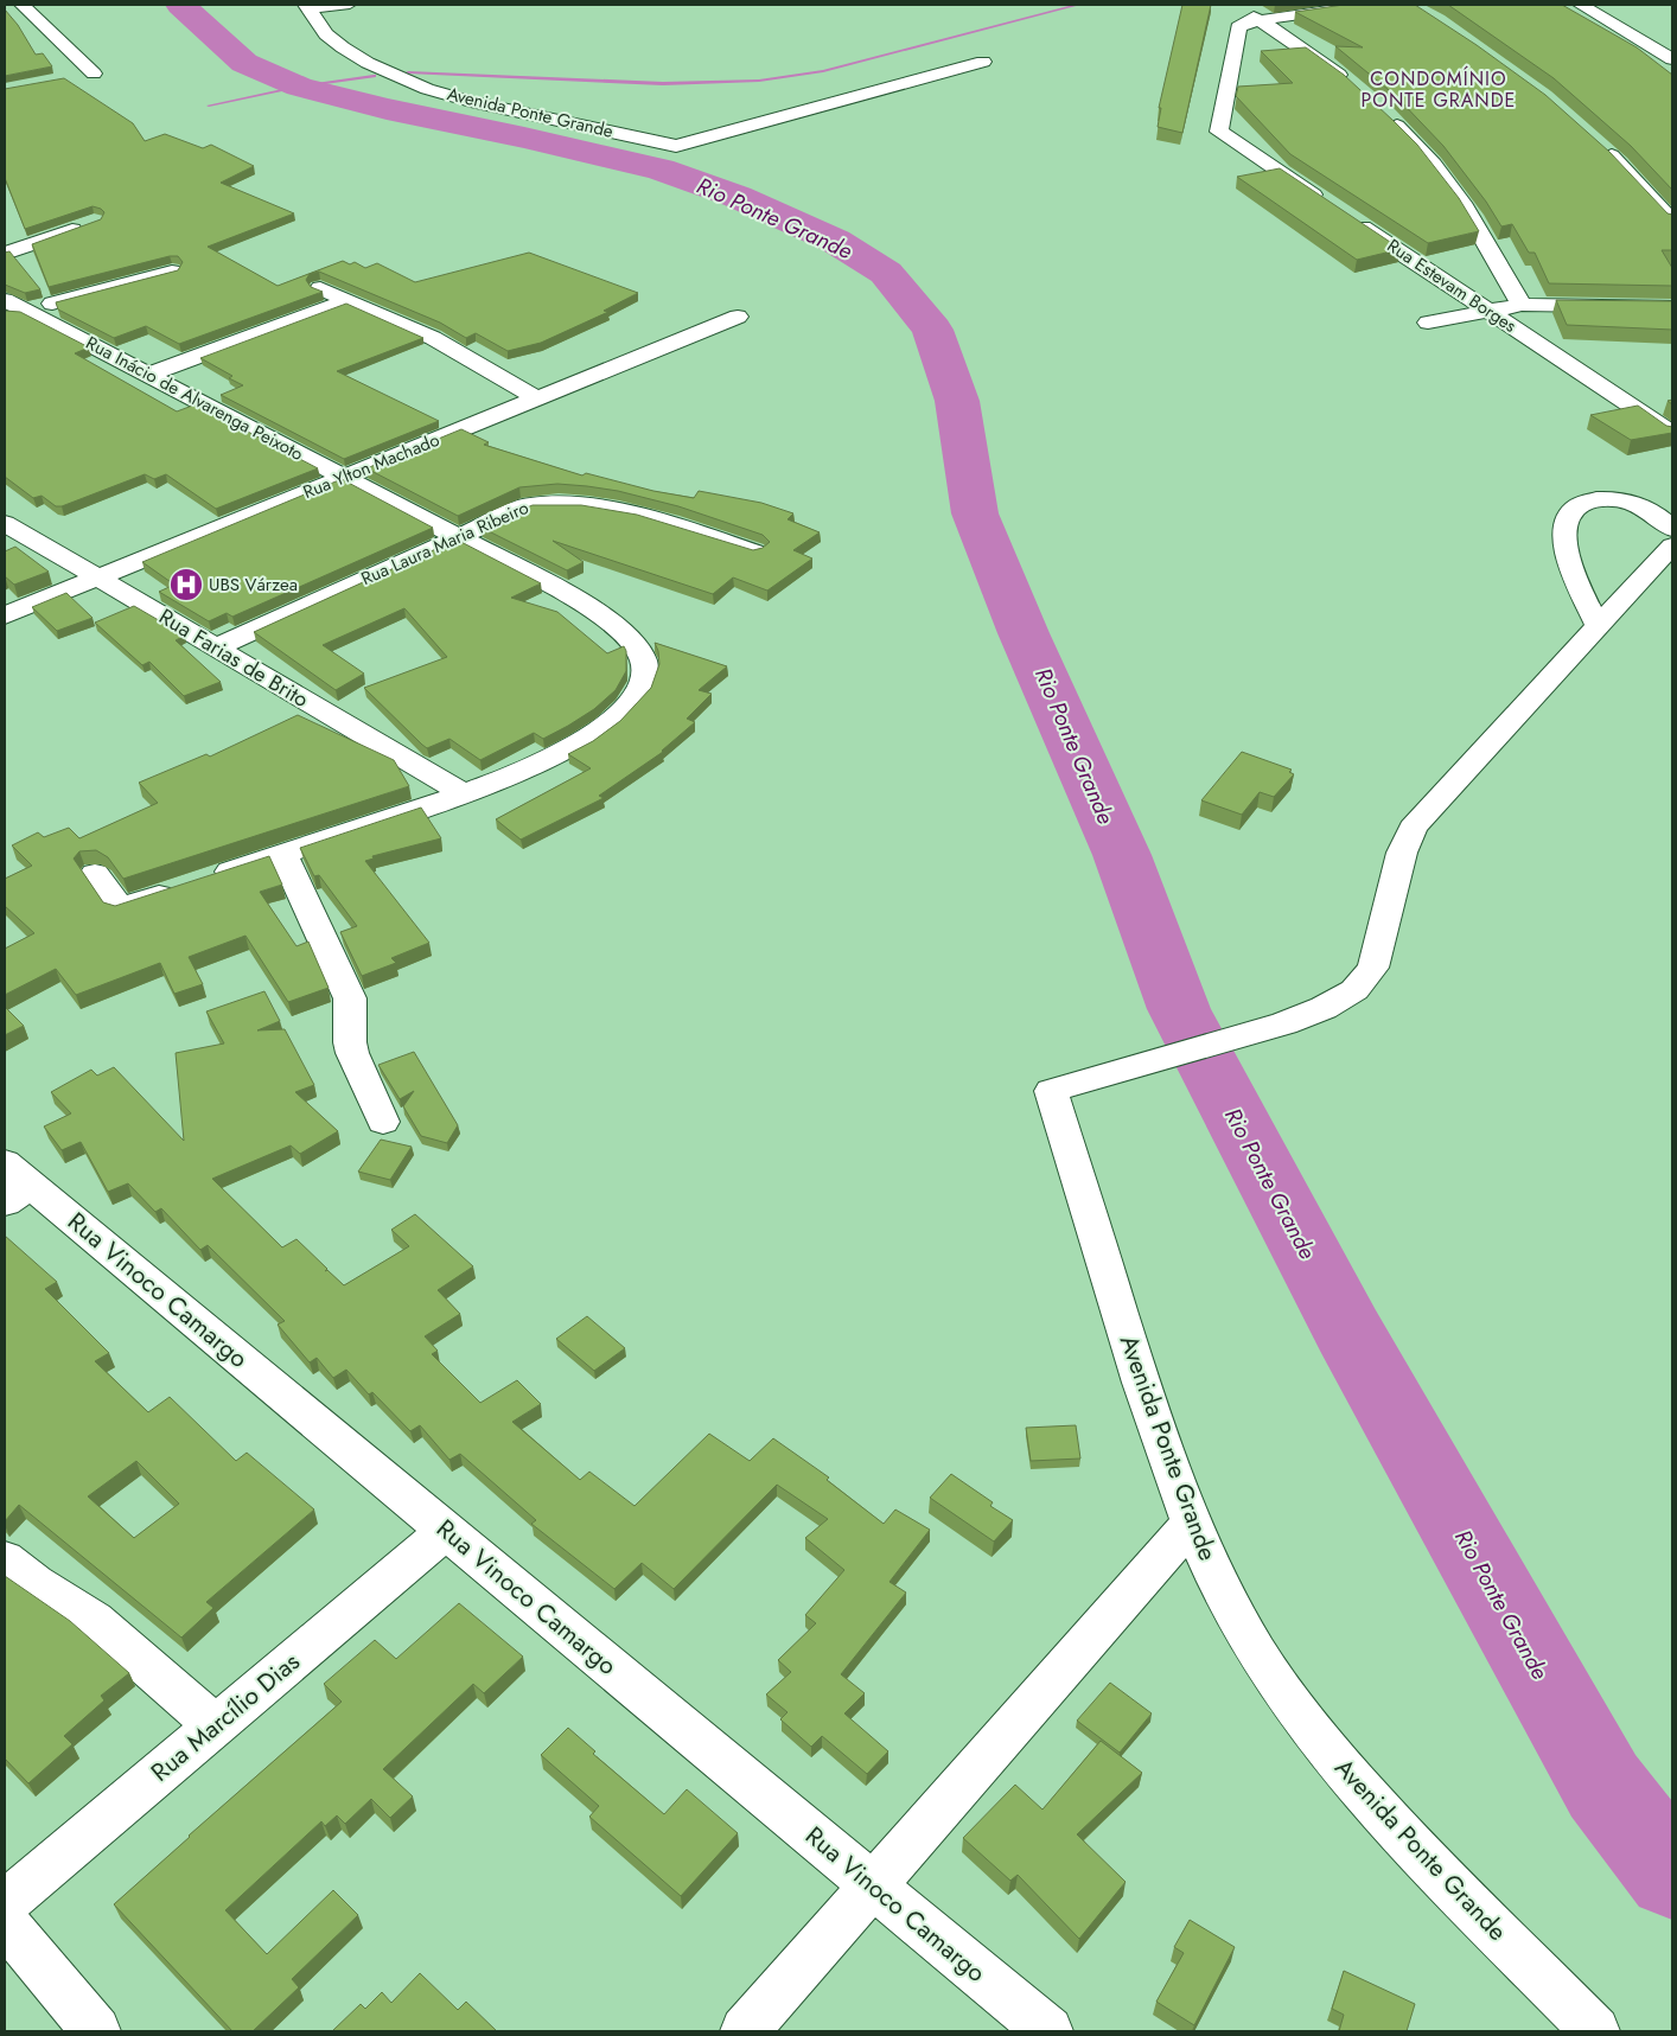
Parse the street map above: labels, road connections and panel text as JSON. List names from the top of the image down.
{
  "streets": {
    "street": [
      "Avenida Ponte Grande",
      "Rua Estevam Borges",
      "Rua Inácio de Alvarenga Peixoto",
      "Rua Ylton Machado",
      "Rua Laura Maria Ribeiro",
      "Rua Farias de Brito",
      "Rua Vinoco Camargo",
      "Rua Marcílio Dias"
    ]
  },
  "crossings": [
    ["Rua Inácio de Alvarenga Peixoto", "Rua Ylton Machado"],
    ["Rua Inácio de Alvarenga Peixoto", "Rua Laura Maria Ribeiro"],
    ["Rua Inácio de Alvarenga Peixoto", "Rua Farias de Brito"],
    ["Rua Ylton Machado", "Rua Farias de Brito"],
    ["Rua Laura Maria Ribeiro", "Rua Farias de Brito"],
    ["Rua Vinoco Camargo", "Rua Marcílio Dias"]
  ],
  "districts": ["CONDOMÍNIO PONTE GRANDE"],
  "water": ["Rio Ponte Grande"],
  "places": {
    "hospital": ["UBS Várzea"]
  }
}
